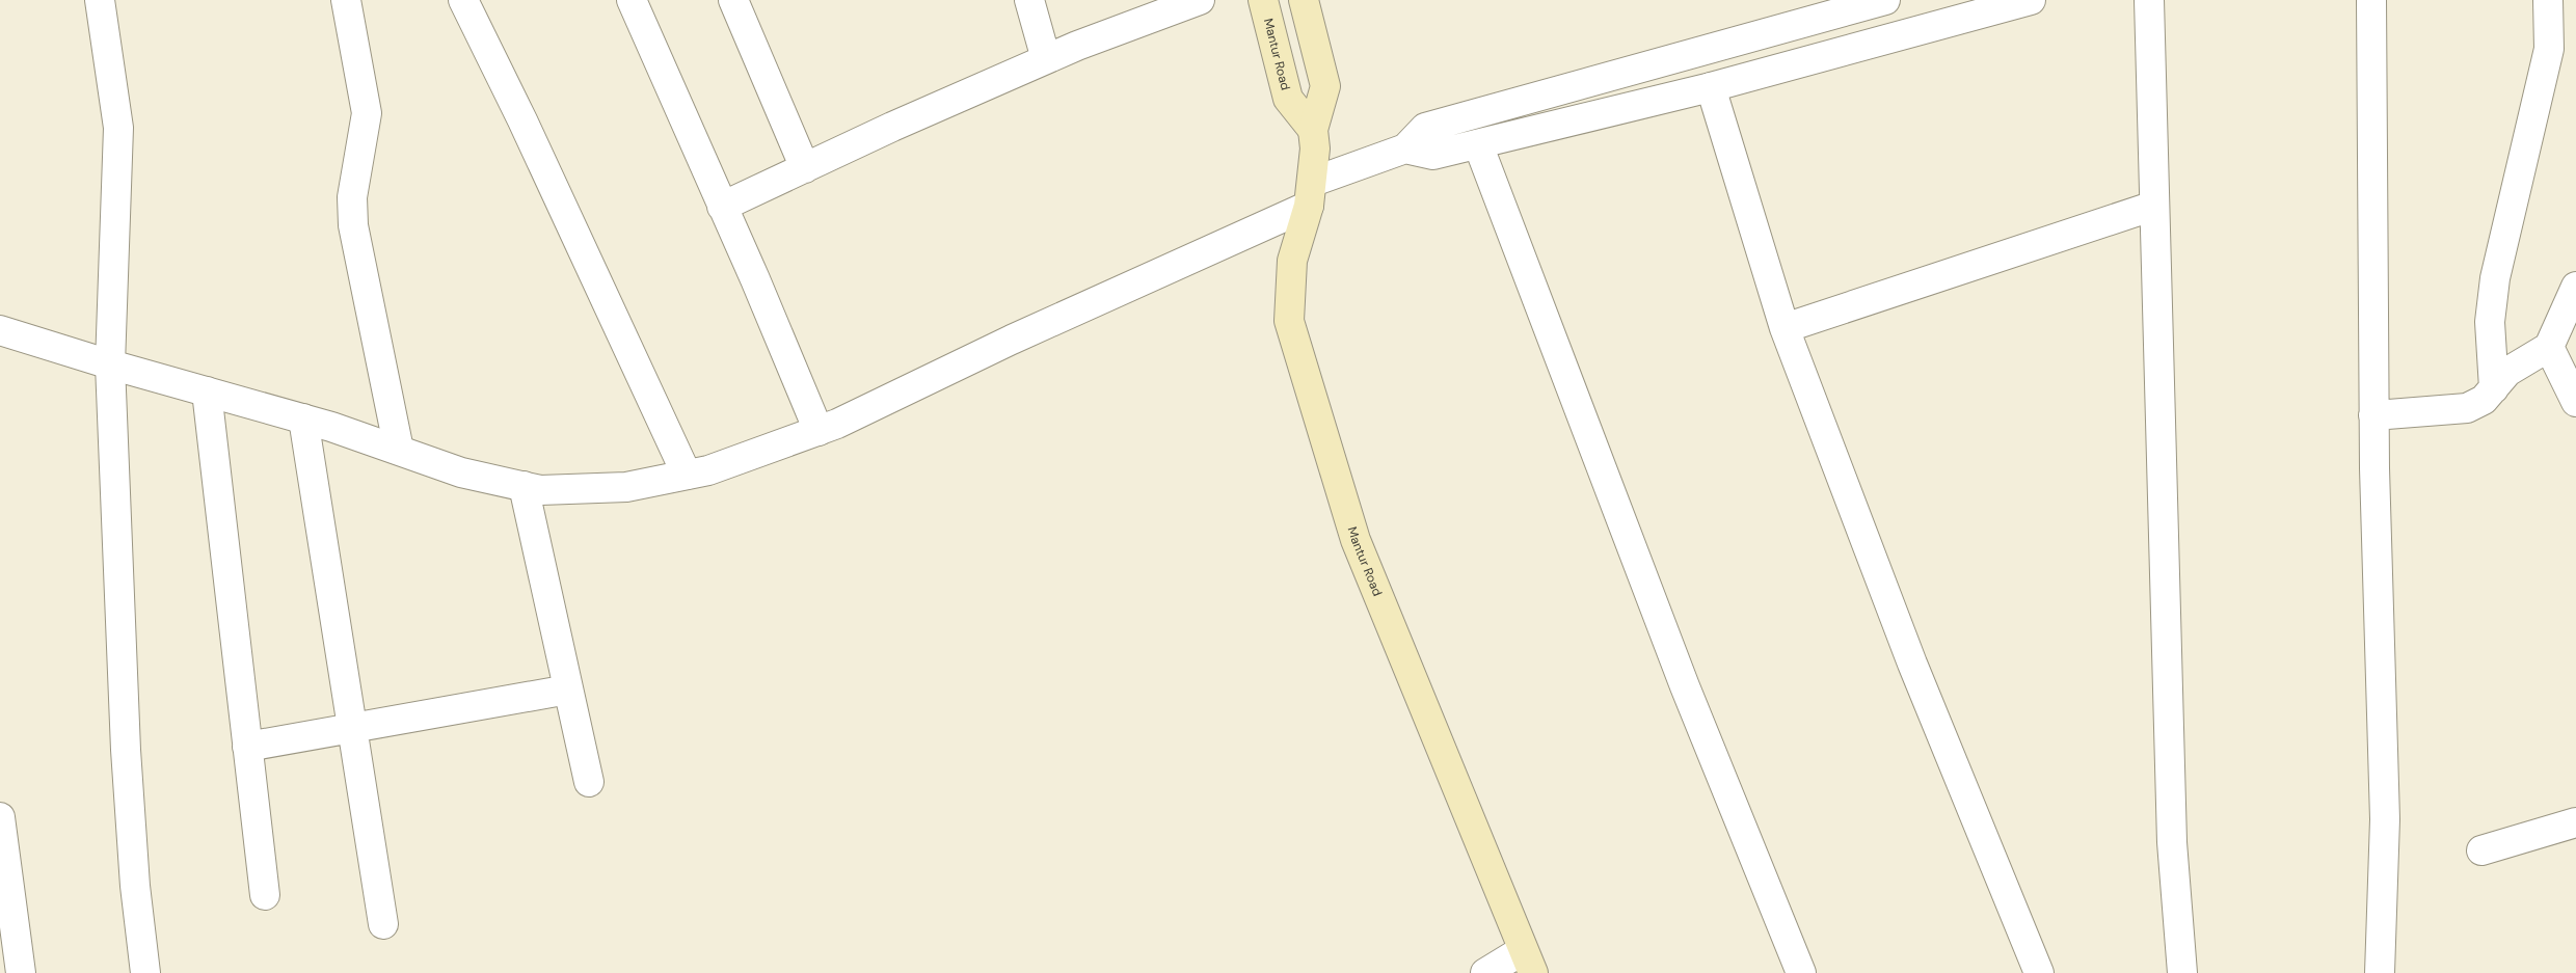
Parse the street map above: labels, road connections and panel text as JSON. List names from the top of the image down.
{
  "streets": {
    "main road": ["Mantur Road"]
  }
}
